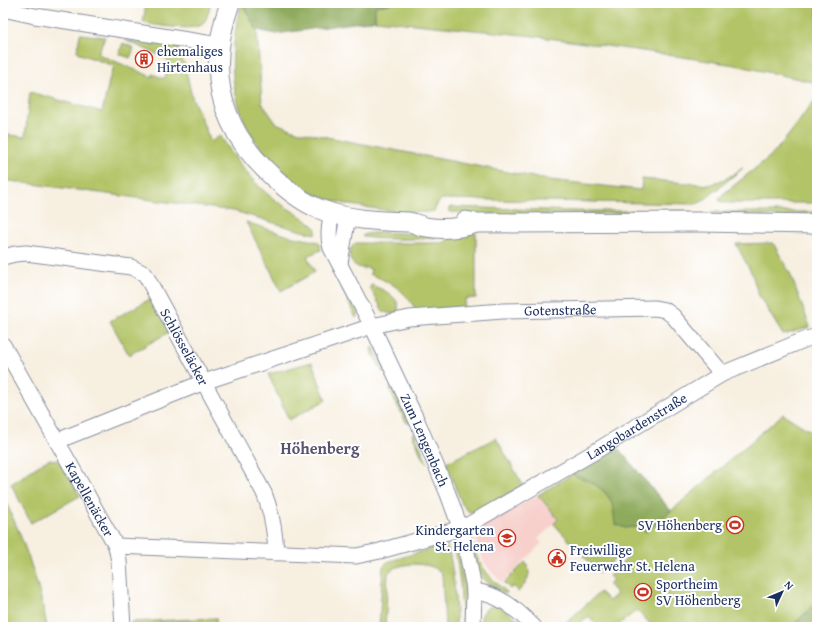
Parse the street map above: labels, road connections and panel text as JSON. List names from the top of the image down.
{
  "streets": {
    "street": [
      "Gotenstraße",
      "Schlösseläcker",
      "Langobardenstraße",
      "Zum Lengenbach",
      "Kapellenäcker"
    ]
  },
  "crossings": [
    ["Gotenstraße", "Langobardenstraße"],
    ["Gotenstraße", "Zum Lengenbach"],
    ["Schlösseläcker", "Kapellenäcker"],
    ["Langobardenstraße", "Zum Lengenbach"],
    ["Langobardenstraße", "Kapellenäcker"],
    ["Zum Lengenbach", "Kapellenäcker"]
  ],
  "districts": ["Höhenberg"],
  "places": {
    "building": ["ehemaliges Hirtenhaus"],
    "sports": ["SV Höhenberg", "Sportheim SV Höhenberg"],
    "school or university": ["Kindergarten St. Helena"],
    "public building": ["Freiwillige Feuerwehr St. Helena"]
  },
  "north": "top right"
}
